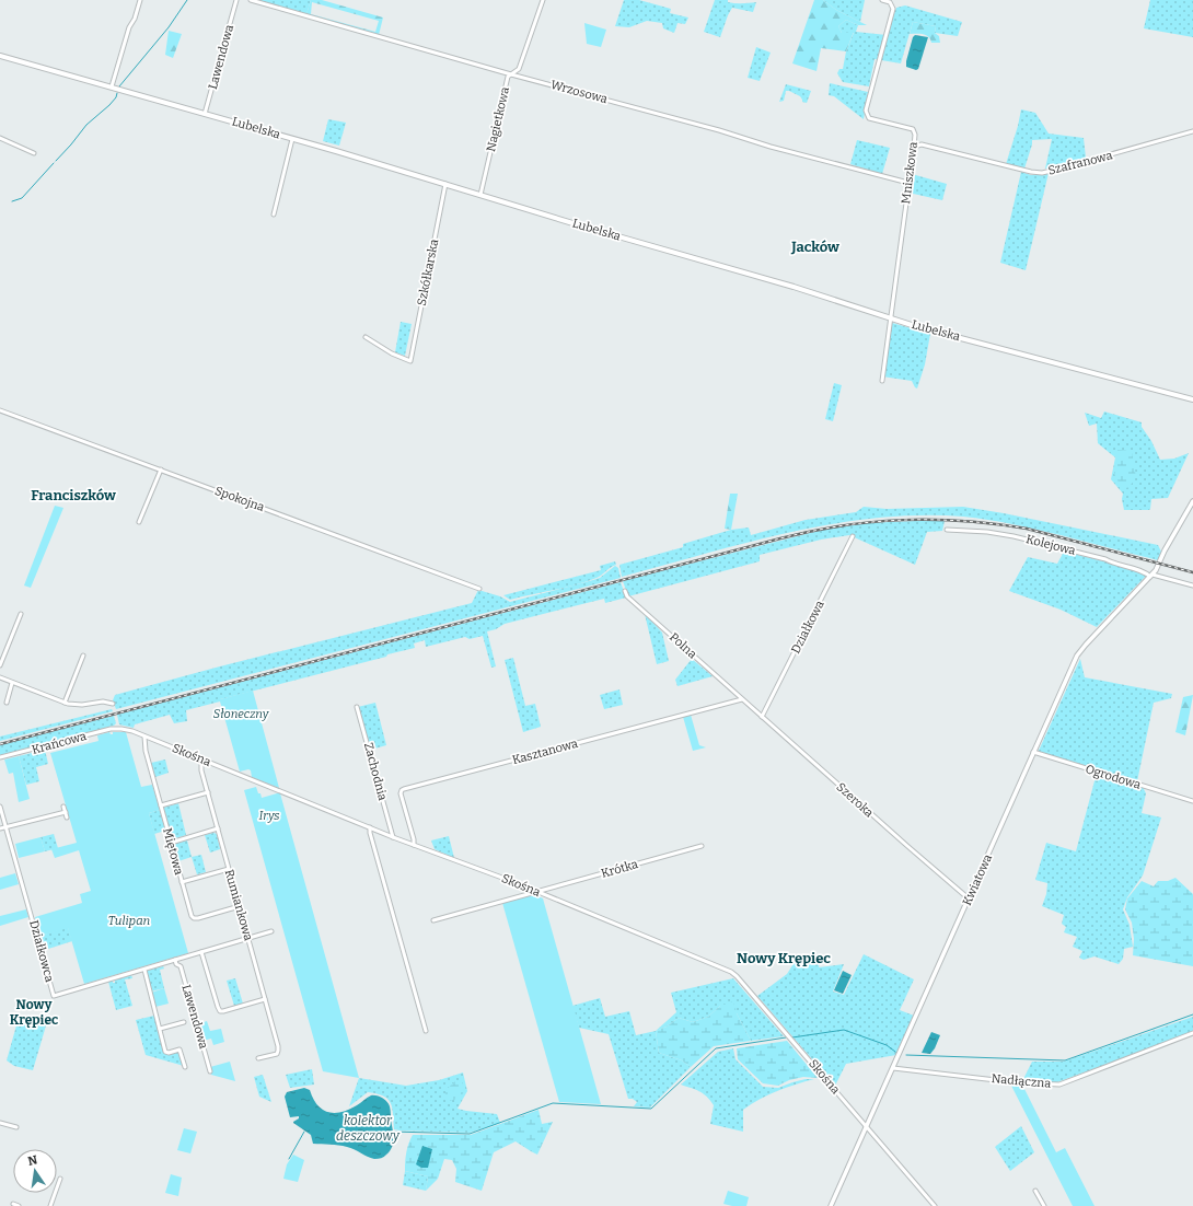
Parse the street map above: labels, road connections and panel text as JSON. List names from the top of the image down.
{
  "streets": {
    "main road": ["Lubelska"],
    "street": [
      "Lawendowa",
      "Wrzosowa",
      "Nagietkowa",
      "Szafranowa",
      "Mniszkowa",
      "Szkółkarska",
      "Spokojna",
      "Kolejowa",
      "Działkowa",
      "Polna",
      "Krańcowa",
      "Kasztanowa",
      "Skośna",
      "Zachodnia",
      "Ogrodowa",
      "Szeroka",
      "Miętowa",
      "Krótka",
      "Kwiatowa",
      "Rumiankowa",
      "Działkowca",
      "Nadłączna"
    ]
  },
  "crossings": [
    ["Lawendowa", "Lubelska"],
    ["Lawendowa", "Działkowca"],
    ["Wrzosowa", "Nagietkowa"],
    ["Wrzosowa", "Mniszkowa"],
    ["Nagietkowa", "Lubelska"],
    ["Lubelska", "Mniszkowa"],
    ["Lubelska", "Szkółkarska"],
    ["Szafranowa", "Mniszkowa"],
    ["Kolejowa", "Kwiatowa"],
    ["Działkowa", "Szeroka"],
    ["Polna", "Kasztanowa"],
    ["Polna", "Szeroka"],
    ["Krańcowa", "Skośna"],
    ["Kasztanowa", "Skośna"],
    ["Kasztanowa", "Szeroka"],
    ["Skośna", "Zachodnia"],
    ["Skośna", "Miętowa"],
    ["Skośna", "Krótka"],
    ["Skośna", "Kwiatowa"],
    ["Skośna", "Rumiankowa"],
    ["Ogrodowa", "Kwiatowa"],
    ["Szeroka", "Kwiatowa"],
    ["Miętowa", "Rumiankowa"],
    ["Kwiatowa", "Nadłączna"]
  ],
  "districts": [
    "Jacków",
    "Franciszków",
    "Nowy Krępiec",
    "Nowy Krępiec"
  ],
  "water": ["kolektor deszczowy"],
  "parks": ["Słoneczny", "Irys", "Tulipan"],
  "north": "top"
}
